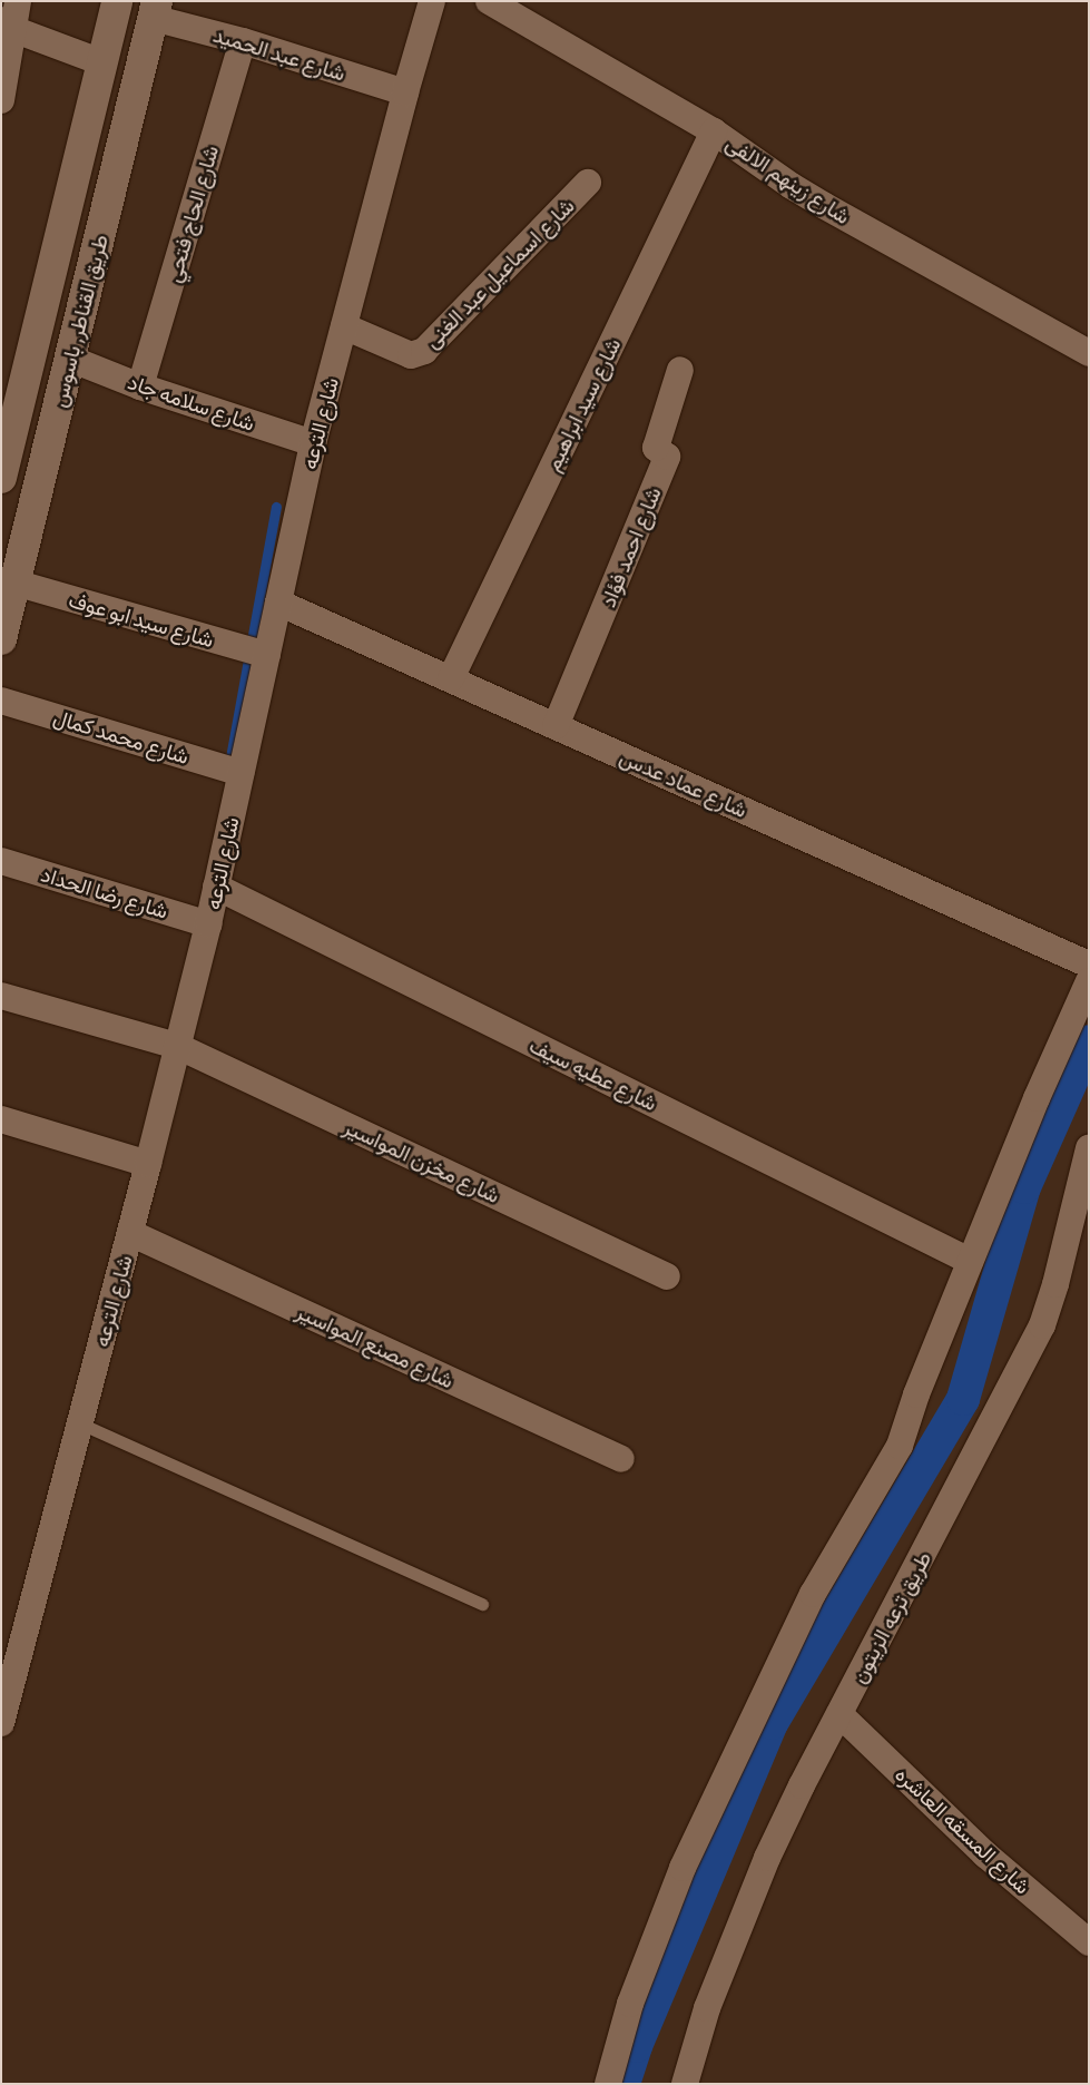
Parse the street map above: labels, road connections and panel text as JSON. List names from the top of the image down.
{
  "streets": {
    "main road": ["طريق القناطر, باسوس"],
    "street": [
      "شارع عبد الحميد",
      "شارع زينهم الالفى",
      "شارع الحاج فتحي",
      "شارع اسماعيل عبد الغنى",
      "شارع سلامه جاد",
      "شارع سيد ابراهيم",
      "شارع الترعه",
      "شارع احمد فؤاد",
      "شارع سيد ابو عوف",
      "شارع محمد كمال",
      "شارع عماد عدس",
      "شارع رضا الحداد",
      "شارع عطيه سيف",
      "شارع مخزن المواسير",
      "شارع مصنع المواسير",
      "طريق ترعه الزيتون",
      "شارع المسقه العاشره"
    ]
  },
  "crossings": [
    ["شارع عبد الحميد", "شارع الحاج فتحي"],
    ["شارع عبد الحميد", "طريق القناطر, باسوس"],
    ["شارع عبد الحميد", "شارع الترعه"],
    ["شارع زينهم الالفى", "شارع سيد ابراهيم"],
    ["شارع الحاج فتحي", "شارع سلامه جاد"],
    ["شارع اسماعيل عبد الغنى", "شارع الترعه"],
    ["طريق القناطر, باسوس", "شارع سلامه جاد"],
    ["طريق القناطر, باسوس", "شارع سيد ابو عوف"],
    ["شارع سلامه جاد", "شارع الترعه"],
    ["شارع سيد ابراهيم", "شارع عماد عدس"],
    ["شارع الترعه", "شارع سيد ابو عوف"],
    ["شارع الترعه", "شارع محمد كمال"],
    ["شارع الترعه", "شارع عماد عدس"],
    ["شارع الترعه", "شارع رضا الحداد"],
    ["شارع الترعه", "شارع عطيه سيف"],
    ["شارع الترعه", "شارع مخزن المواسير"],
    ["شارع الترعه", "شارع مصنع المواسير"],
    ["شارع احمد فؤاد", "شارع عماد عدس"],
    ["طريق ترعه الزيتون", "شارع المسقه العاشره"]
  ]
}
